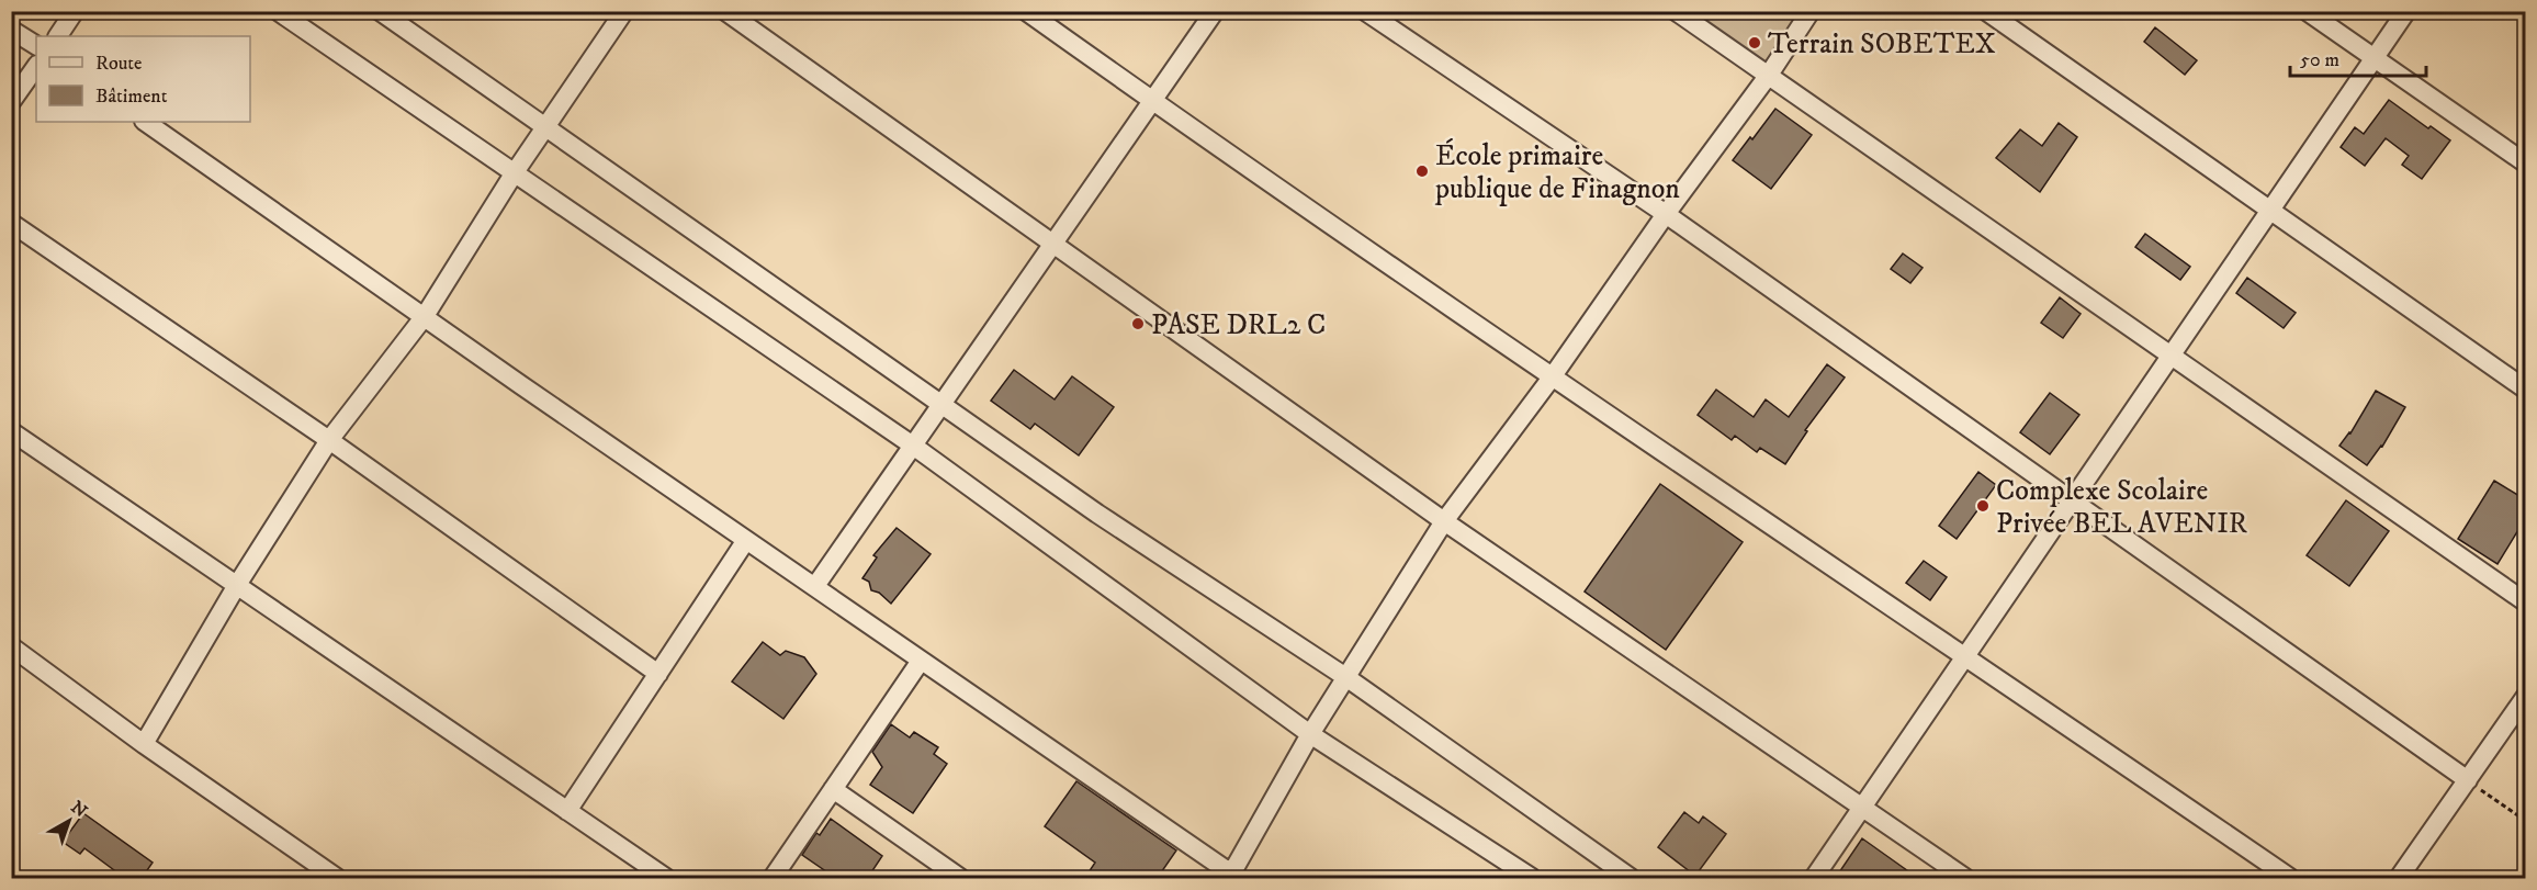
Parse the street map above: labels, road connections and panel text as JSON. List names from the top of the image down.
{
  "places": [
    "Terrain SOBETEX",
    "École primaire publique de Finagnon",
    "PASE DRL2 C",
    "Complexe Scolaire Privée BEL AVENIR"
  ],
  "legend": ["Route", "Bâtiment"],
  "scale_bar": "50 m",
  "north": "top right"
}
